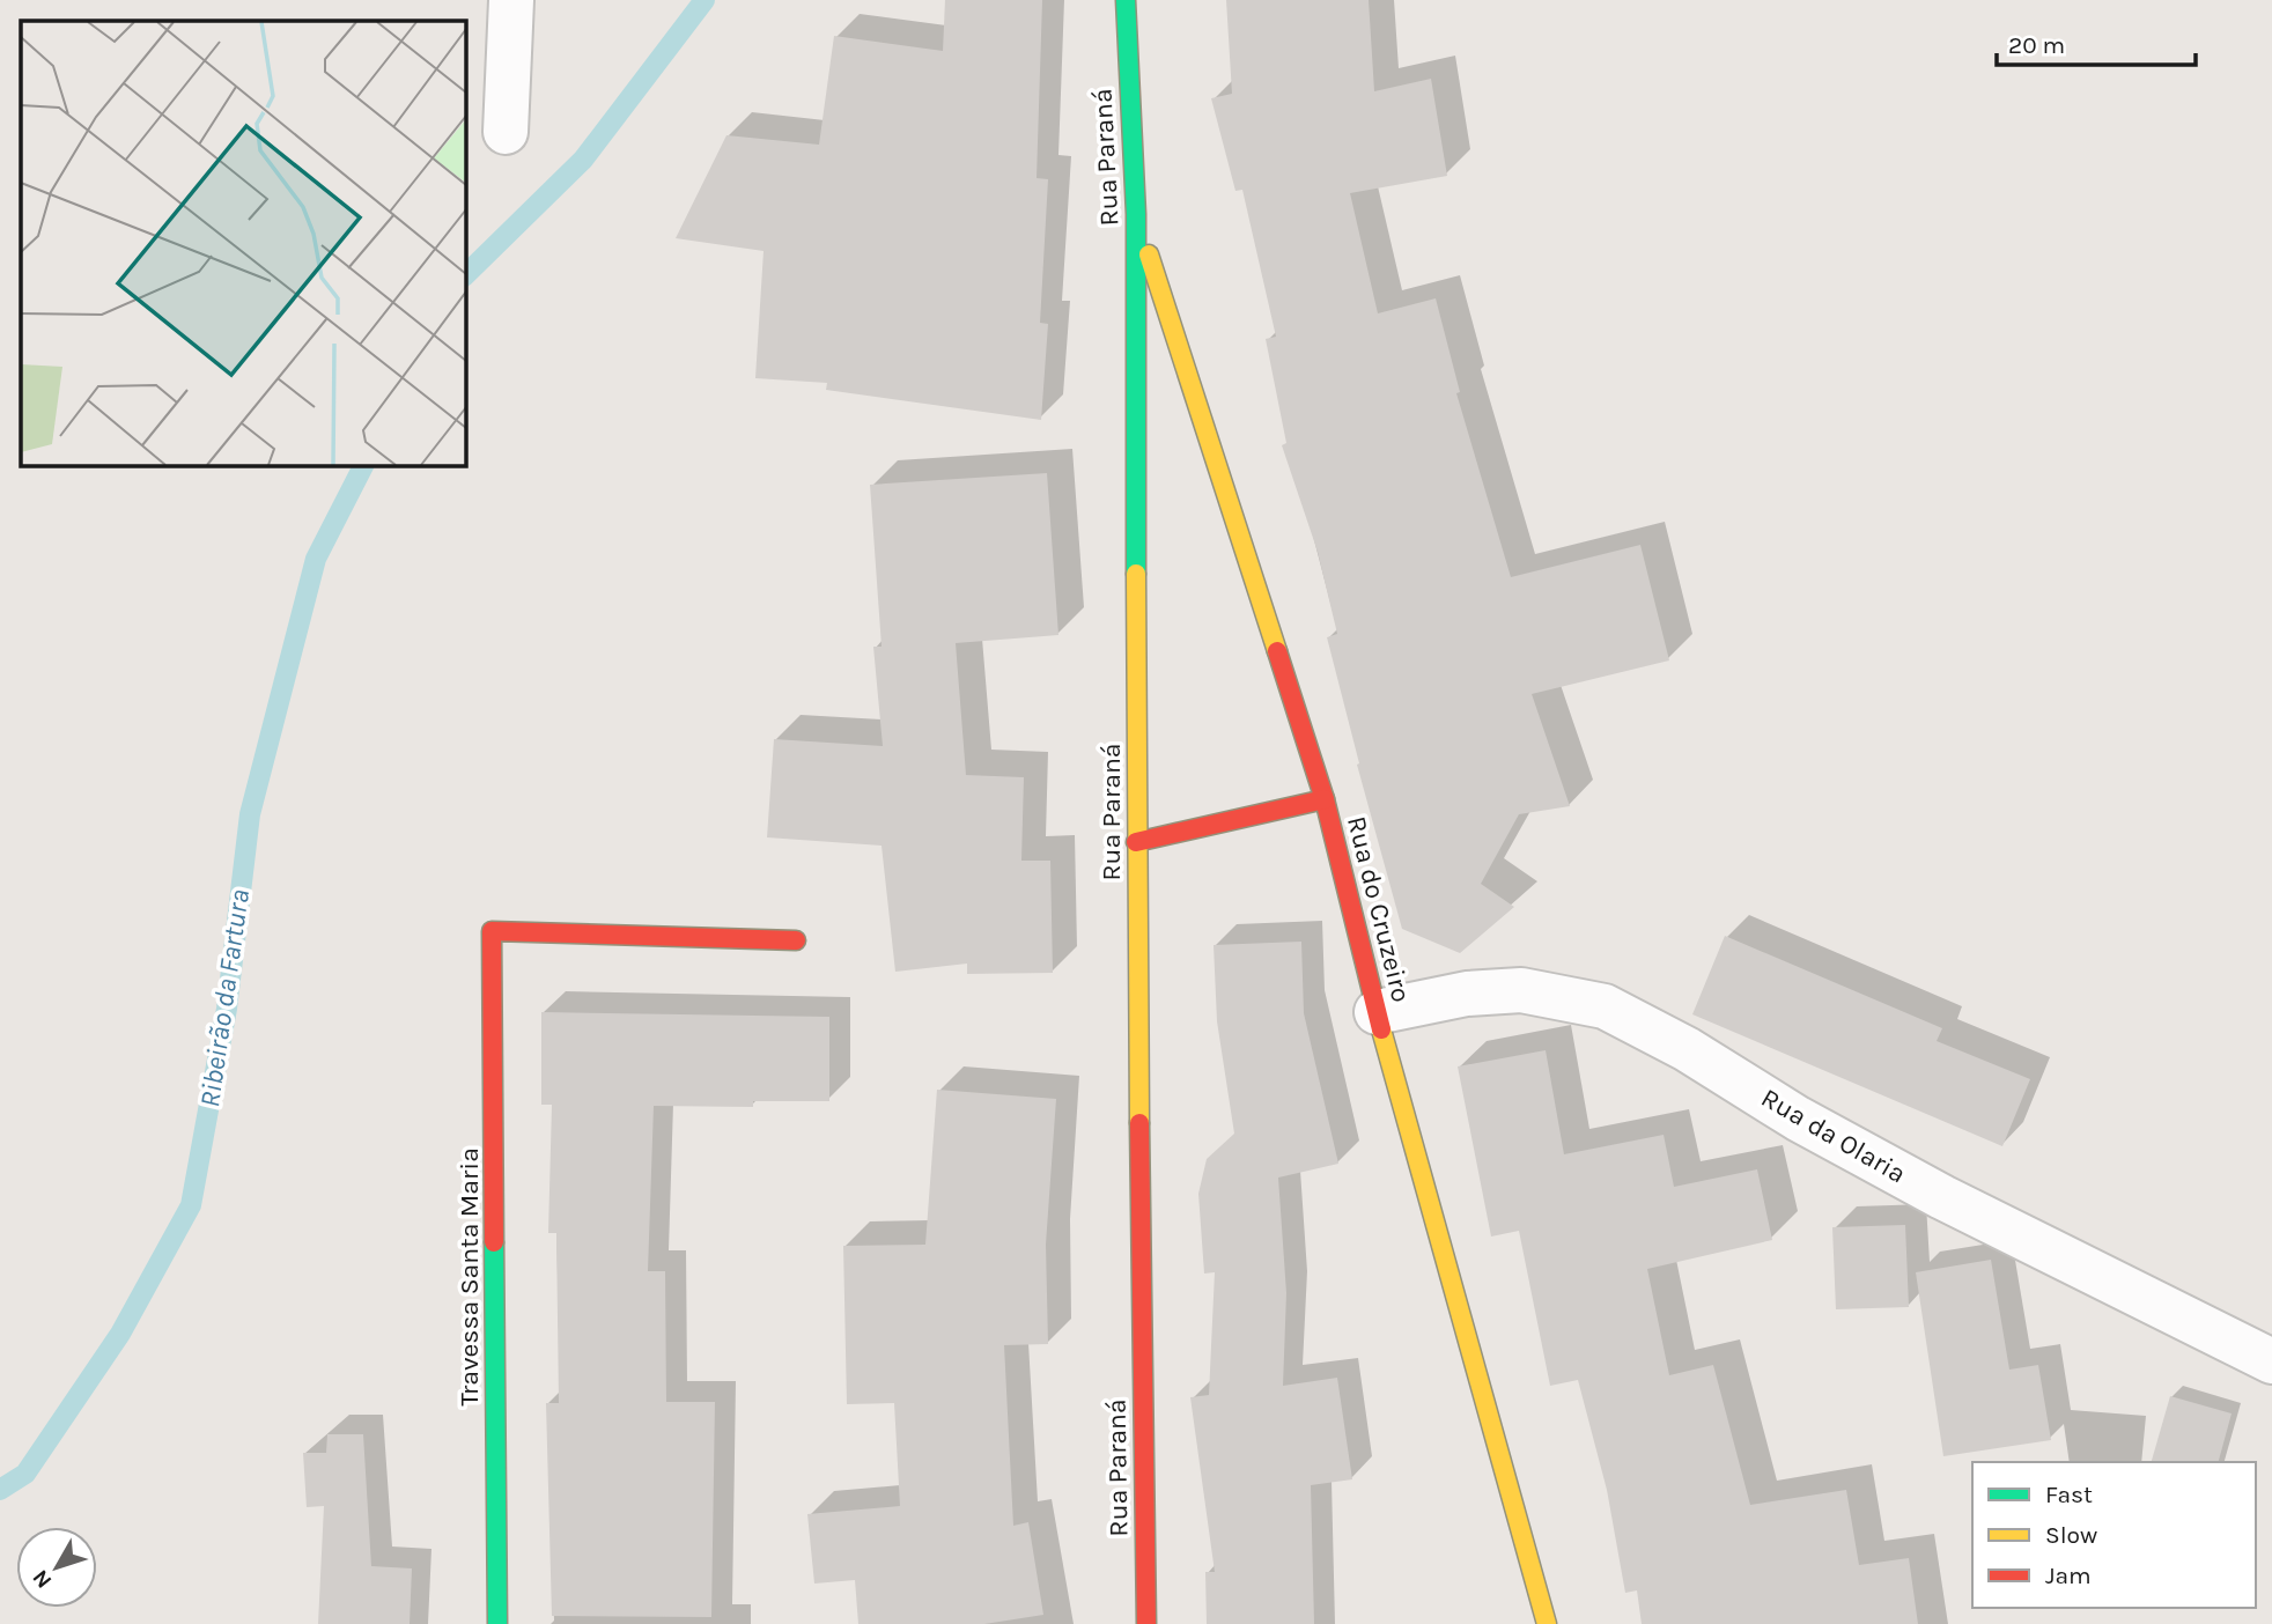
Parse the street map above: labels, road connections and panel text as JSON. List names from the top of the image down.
{
  "streets": {
    "street": [
      "Rua Paraná",
      "Rua do Cruzeiro",
      "Rua da Olaria",
      "Travessa Santa Maria"
    ]
  },
  "crossings": [
    ["Rua Paraná", "Rua do Cruzeiro"],
    ["Rua do Cruzeiro", "Rua da Olaria"]
  ],
  "water": ["Ribeirão da Fartura"],
  "legend": ["Fast", "Slow", "Jam"],
  "scale_bar": "20 m",
  "north": "bottom left"
}
